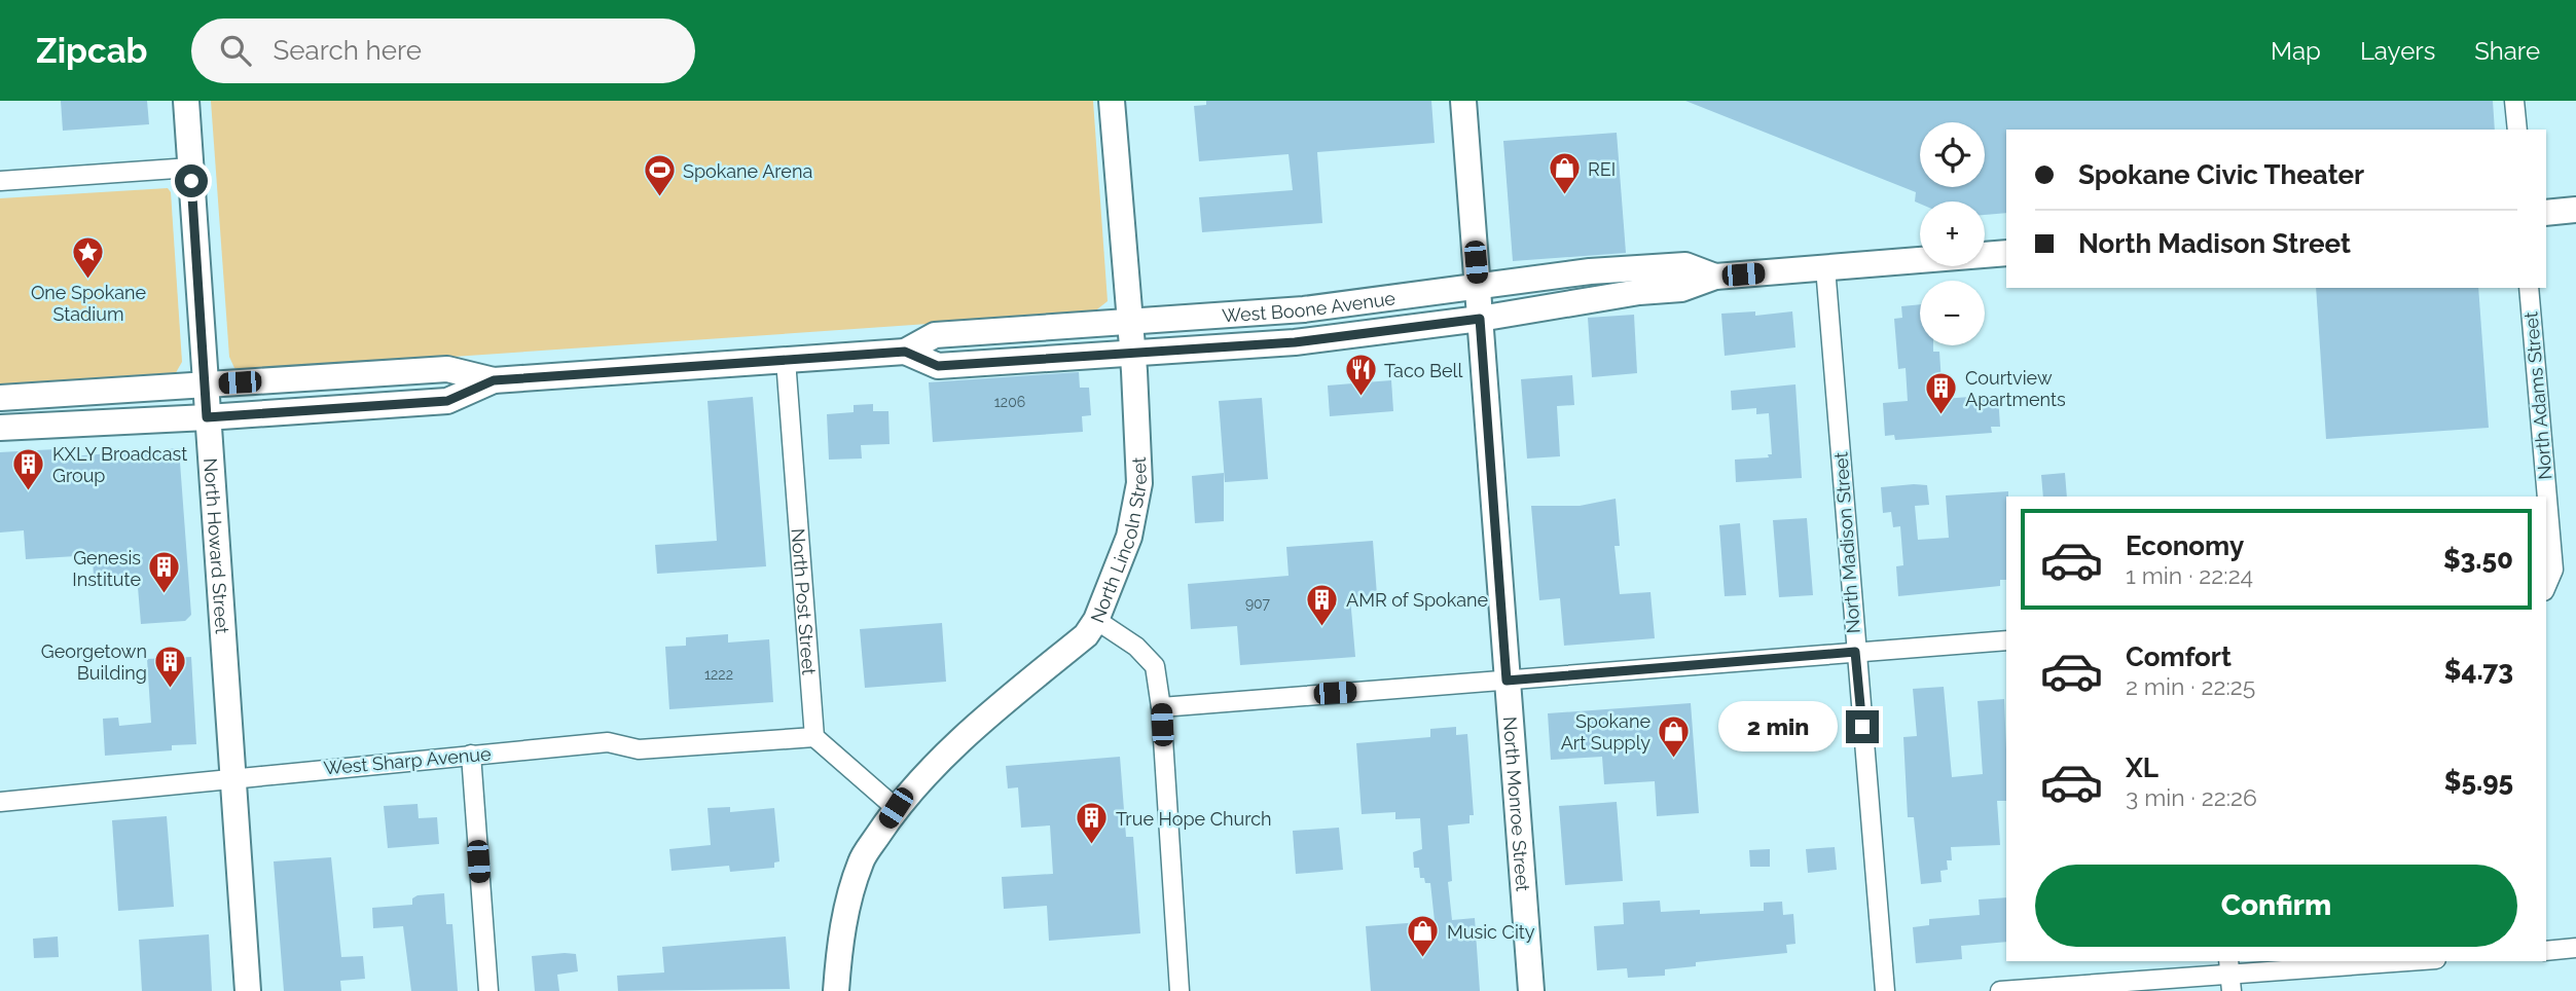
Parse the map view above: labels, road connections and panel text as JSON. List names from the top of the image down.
{
  "streets": {
    "main road": [
      "West Boone Avenue",
      "North Lincoln Street",
      "North Howard Street",
      "North Monroe Street"
    ],
    "street": [
      "North Adams Street",
      "North Madison Street",
      "North Post Street",
      "West Sharp Avenue"
    ]
  },
  "crossings": [
    ["West Boone Avenue", "North Lincoln Street"],
    ["West Boone Avenue", "North Madison Street"],
    ["West Boone Avenue", "North Howard Street"],
    ["West Boone Avenue", "North Post Street"],
    ["West Boone Avenue", "North Monroe Street"],
    ["North Howard Street", "West Sharp Avenue"],
    ["North Post Street", "West Sharp Avenue"]
  ],
  "places": {
    "shop": ["REI", "Spokane Art Supply", "Music City"],
    "sports": ["Spokane Arena"],
    "place": ["One Spokane Stadium"],
    "restaurant": ["Taco Bell"],
    "building": [
      "Courtview Apartments",
      "KXLY Broadcast Group",
      "Genesis Institute",
      "AMR of Spokane",
      "Georgetown Building",
      "True Hope Church"
    ]
  },
  "house_numbers": ["1206", "907", "1222"],
  "page": {
    "header": "Zipcab",
    "search": "Search here",
    "nav": ["Map", "Layers", "Share"],
    "map_buttons": ["+", "−"],
    "banner": ["Spokane Civic Theater", "North Madison Street"],
    "list": [
      {
        "name": "Economy",
        "note": "1 min · 22:24",
        "value": "$3.50"
      },
      {
        "name": "Comfort",
        "note": "2 min · 22:25",
        "value": "$4.73"
      },
      {
        "name": "XL",
        "note": "3 min · 22:26",
        "value": "$5.95"
      }
    ],
    "bubble": "2 min",
    "buttons": "Confirm"
  }
}
